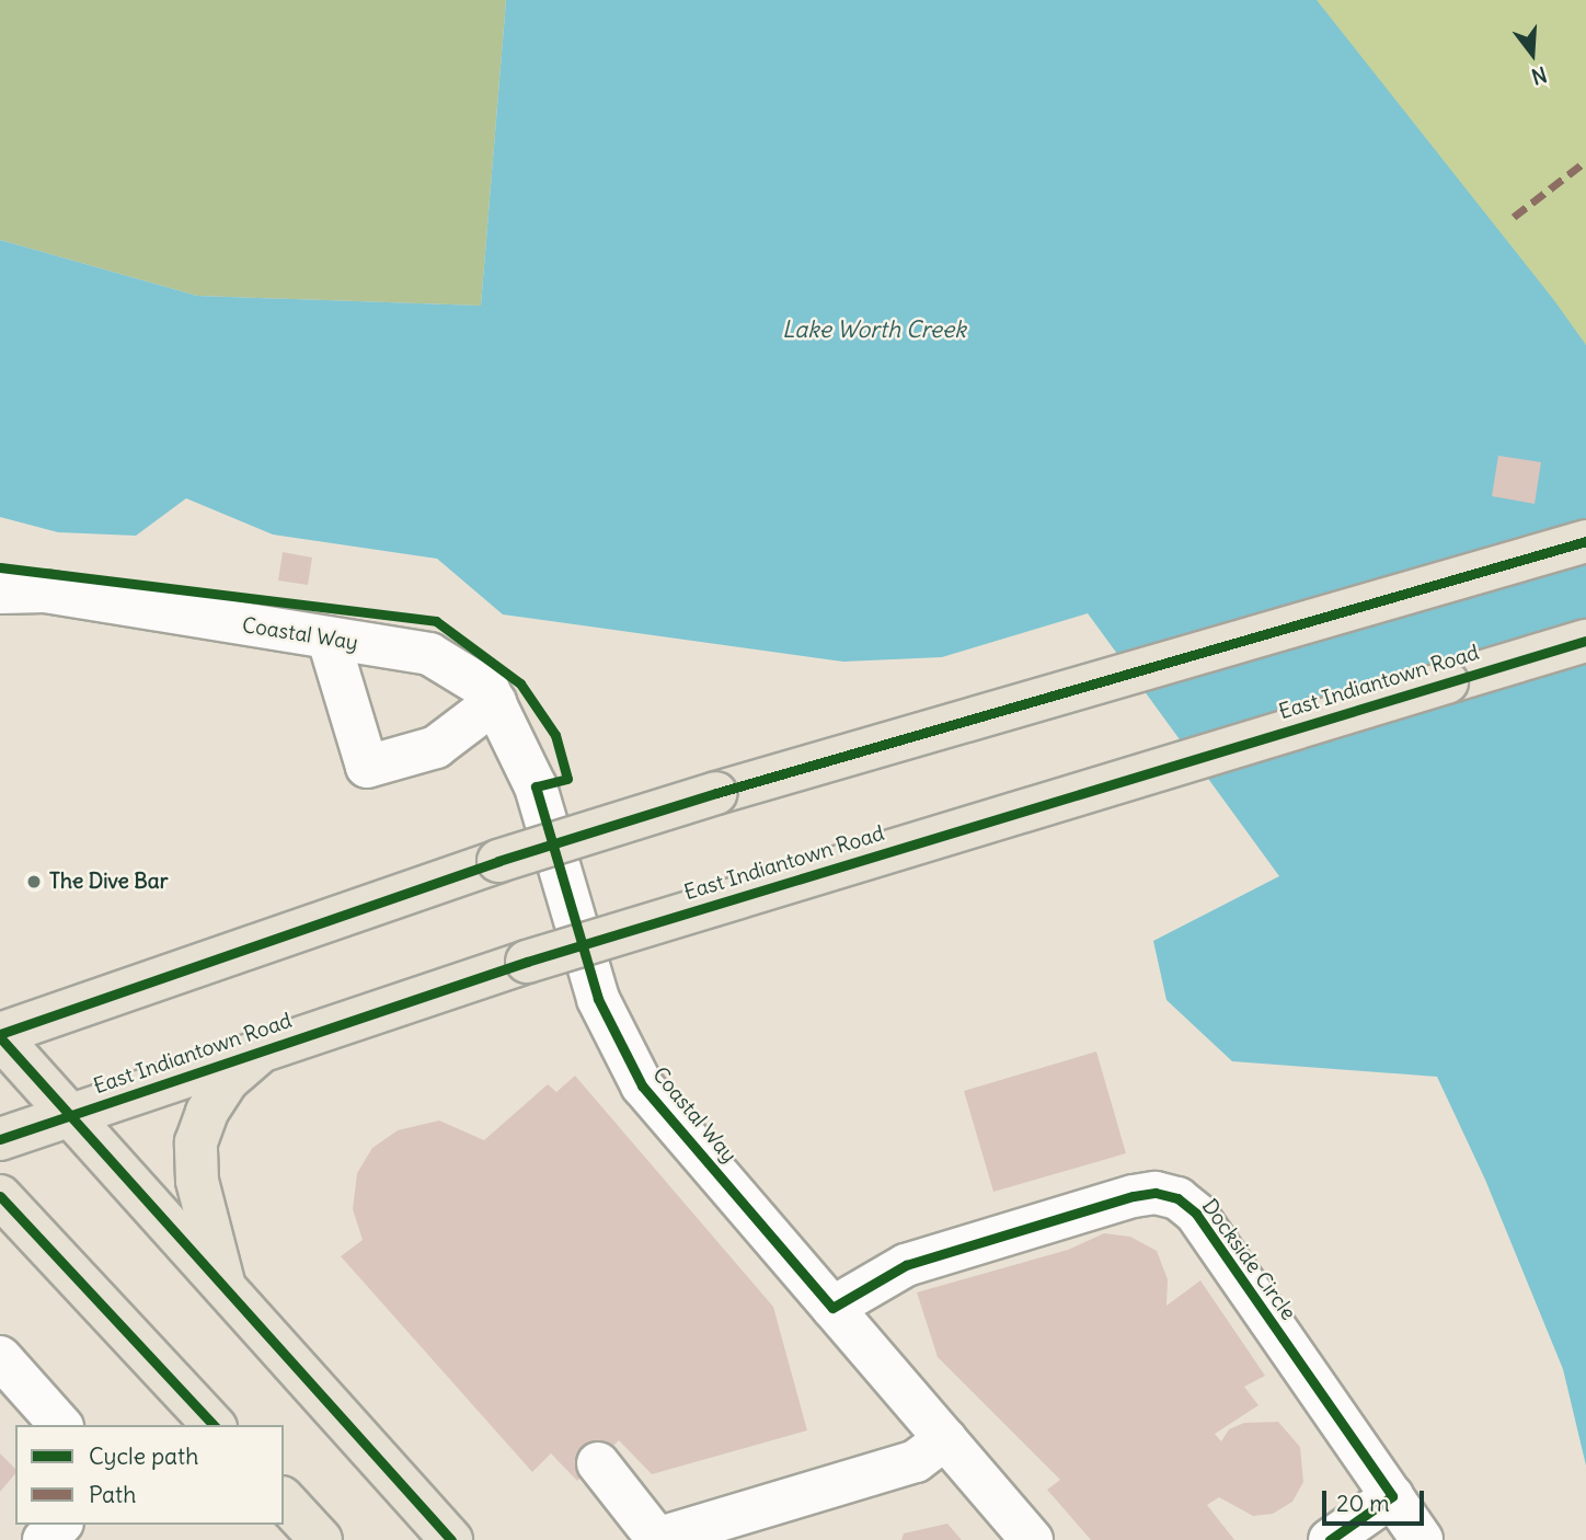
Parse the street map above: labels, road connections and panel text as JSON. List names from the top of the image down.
{
  "streets": {
    "main road": ["East Indiantown Road"],
    "street": ["Coastal Way", "Dockside Circle"]
  },
  "crossings": [
    ["Coastal Way", "Dockside Circle"]
  ],
  "water": ["Lake Worth Creek"],
  "places": ["The Dive Bar"],
  "legend": ["Cycle path", "Path"],
  "scale_bar": "20 m",
  "north": "bottom"
}
